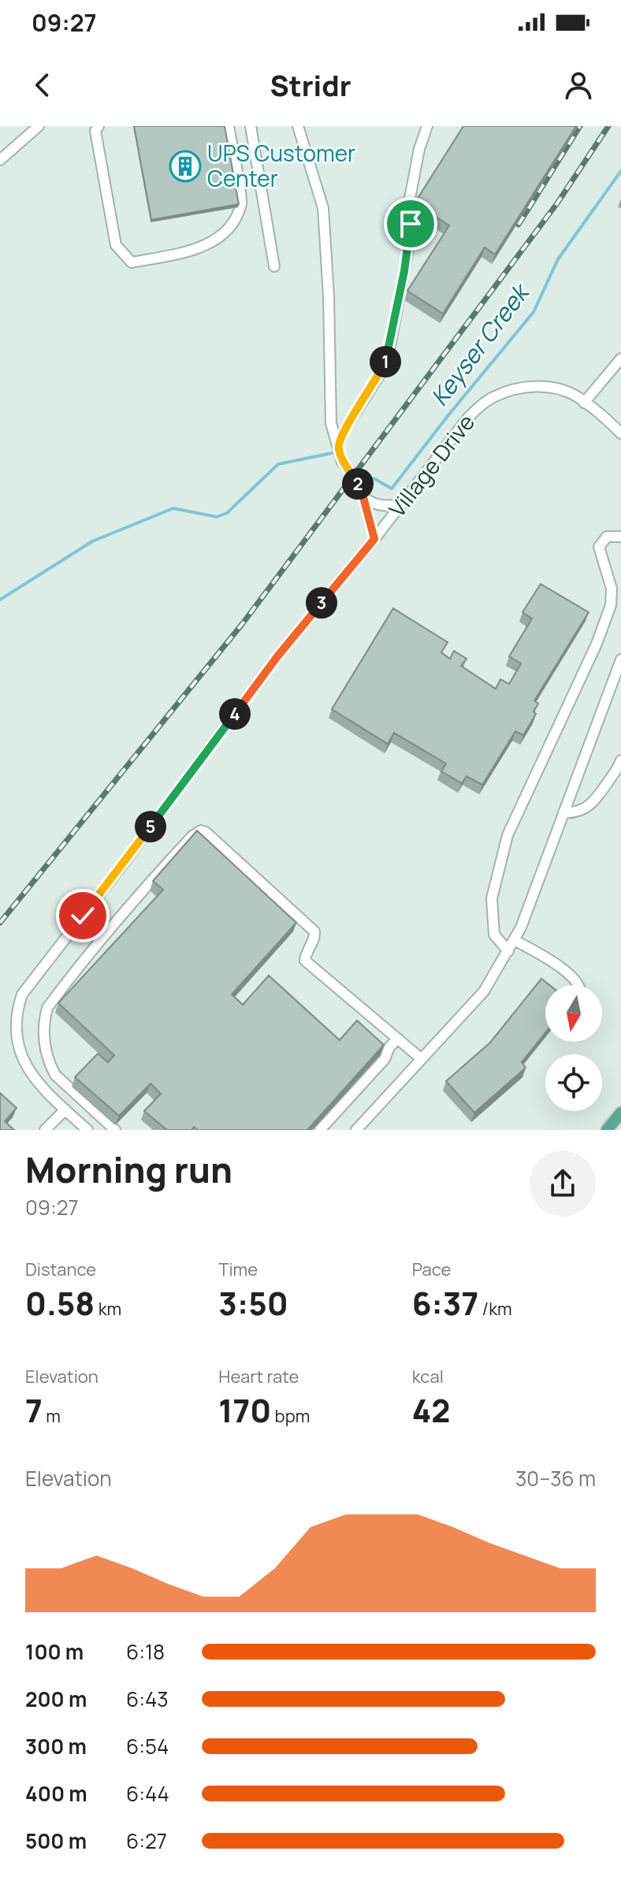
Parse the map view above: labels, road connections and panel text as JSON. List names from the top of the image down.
{
  "streets": {
    "street": ["Village Drive"]
  },
  "water": ["Keyser Creek"],
  "places": {
    "building": ["UPS Customer Center"]
  },
  "north": "bottom",
  "page": {
    "status": "09:27",
    "header": "Stridr",
    "pins": [
      "1",
      "2",
      "3",
      "4",
      "5"
    ],
    "heading": ["Morning run", "09:27"],
    "stats": [
      ["Distance", "0.58 km"],
      ["Time", "3:50"],
      ["Pace", "6:37 /km"],
      ["Elevation", "7 m"],
      ["Heart rate", "170 bpm"],
      ["kcal", "42"]
    ],
    "chart": ["Elevation", "30–36 m"],
    "list": [
      {
        "name": "100 m",
        "note": "6:18"
      },
      {
        "name": "200 m",
        "note": "6:43"
      },
      {
        "name": "300 m",
        "note": "6:54"
      },
      {
        "name": "400 m",
        "note": "6:44"
      },
      {
        "name": "500 m",
        "note": "6:27"
      }
    ]
  }
}
